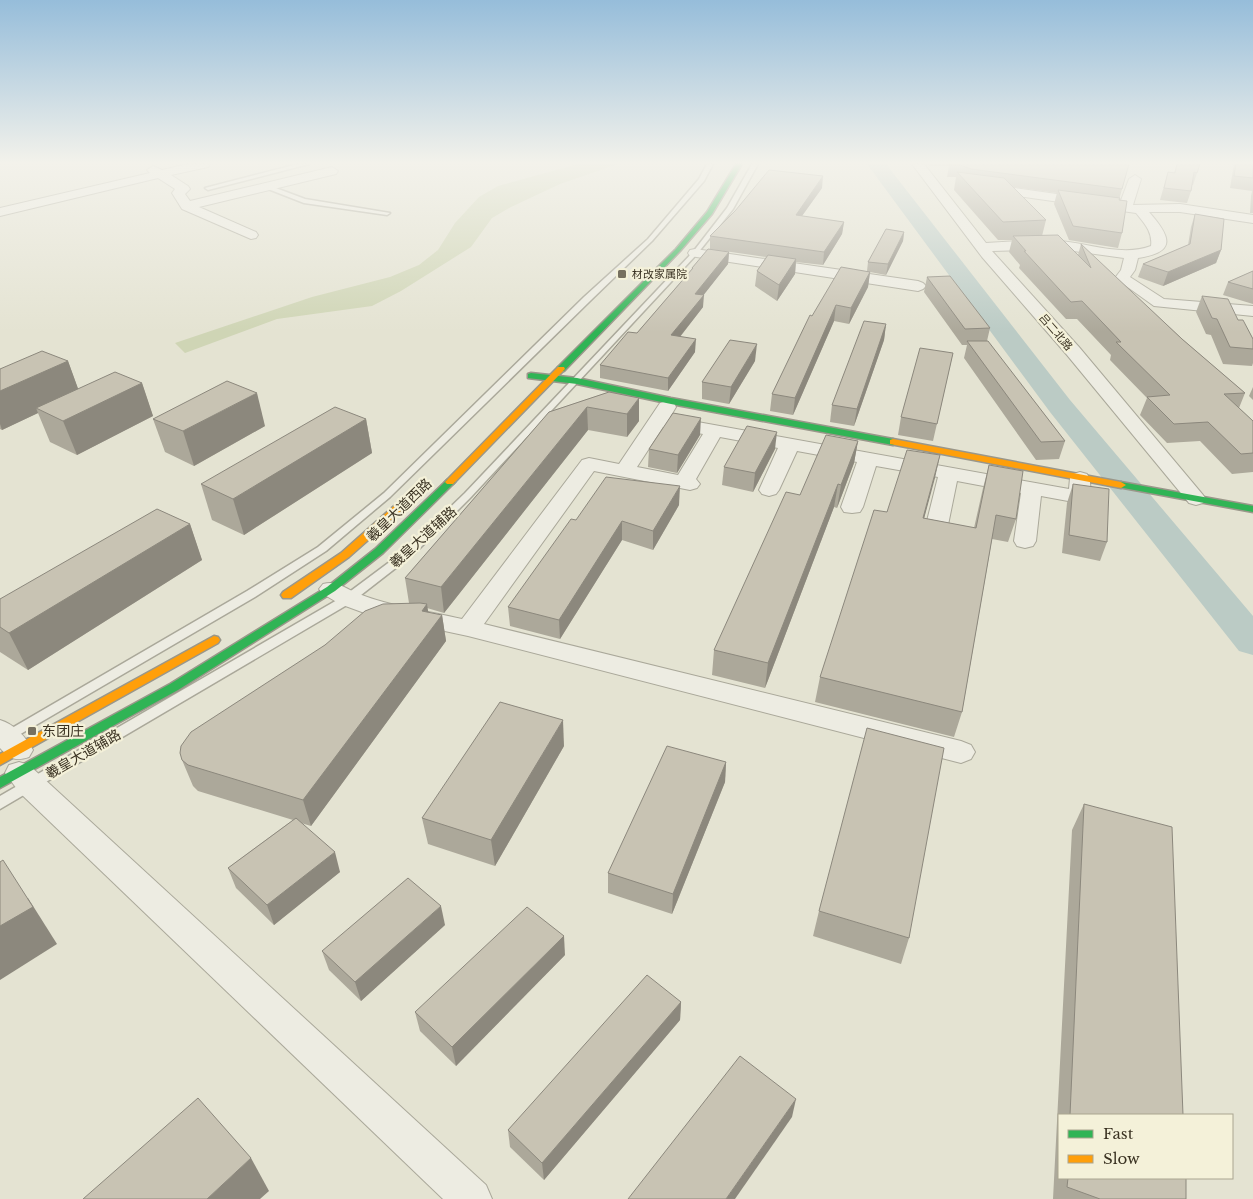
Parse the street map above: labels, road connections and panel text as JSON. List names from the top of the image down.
{
  "streets": {
    "main road": ["羲皇大道西路"],
    "street": ["吕二北路"],
    "lane": ["羲皇大道辅路"]
  },
  "crossings": [
    ["羲皇大道西路", "羲皇大道辅路"]
  ],
  "places": {
    "transit": ["材改家属院", "东团庄"]
  },
  "legend": ["Fast", "Slow"]
}
